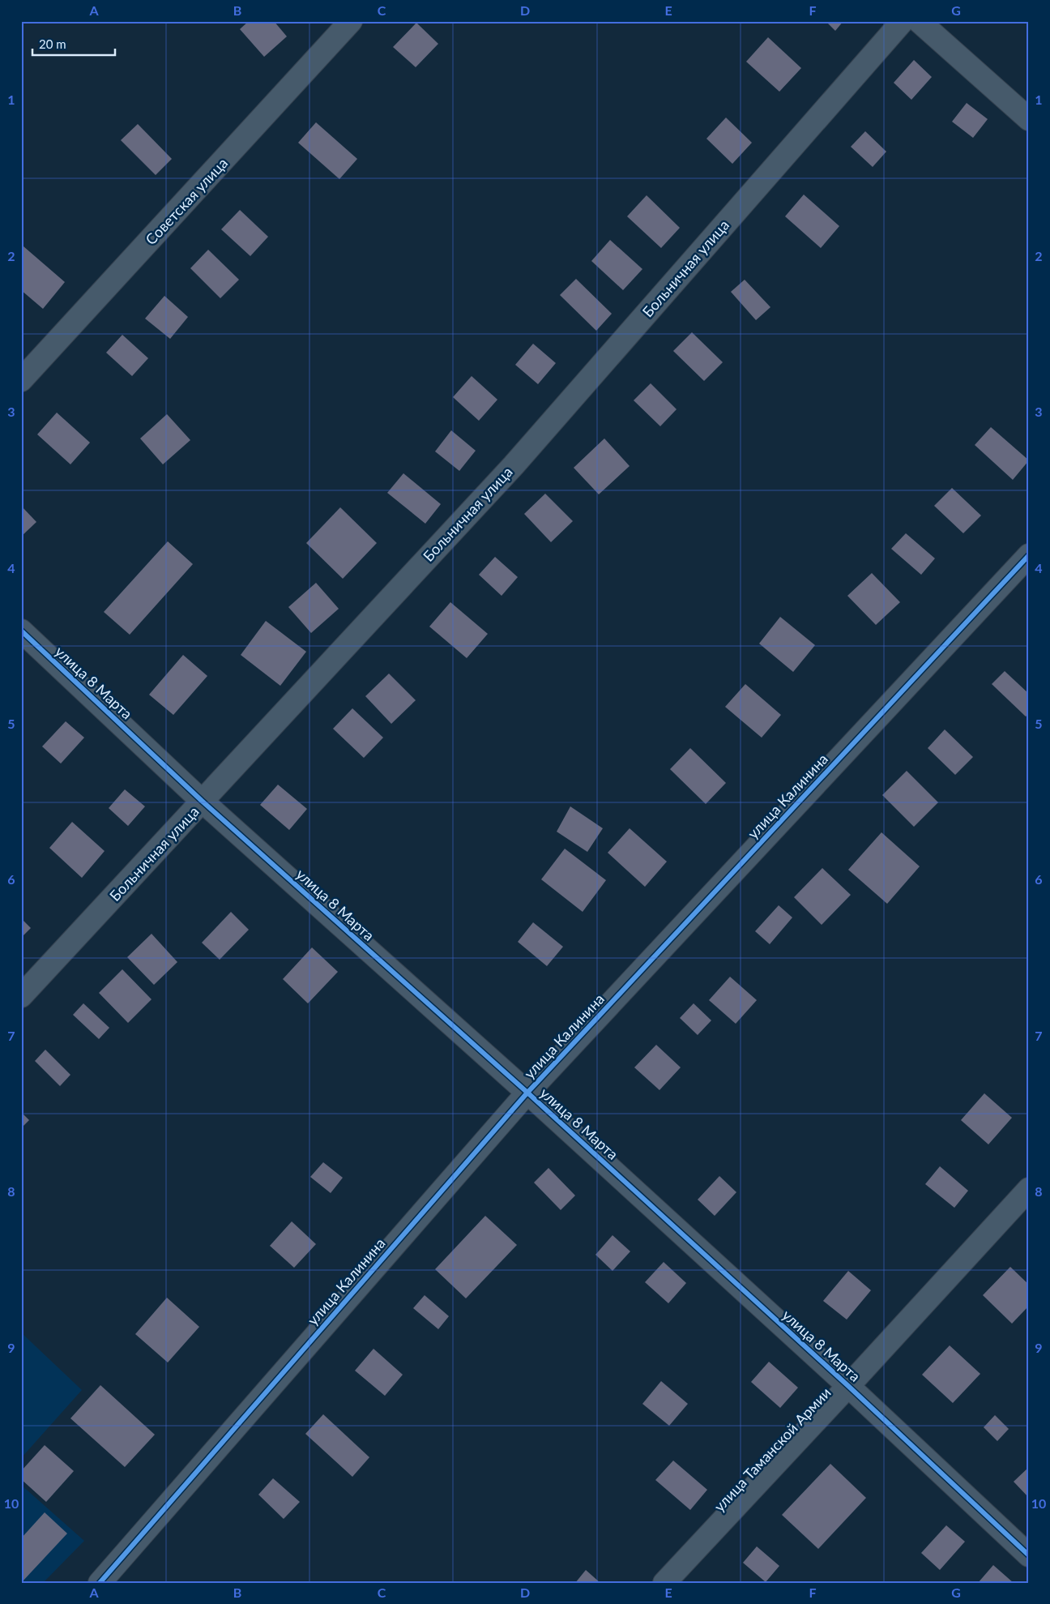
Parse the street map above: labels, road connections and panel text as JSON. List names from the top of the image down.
{
  "streets": {
    "street": [
      "Советская улица",
      "Больничная улица",
      "улица 8 Марта",
      "улица Калинина",
      "улица Таманской Армии"
    ]
  },
  "crossings": [
    ["Больничная улица", "улица 8 Марта"],
    ["улица 8 Марта", "улица Калинина"],
    ["улица 8 Марта", "улица Таманской Армии"]
  ],
  "scale_bar": "20 m",
  "grid": {
    "columns": [
      "A",
      "B",
      "C",
      "D",
      "E",
      "F",
      "G"
    ],
    "rows": [
      "1",
      "2",
      "3",
      "4",
      "5",
      "6",
      "7",
      "8",
      "9",
      "10"
    ]
  }
}
